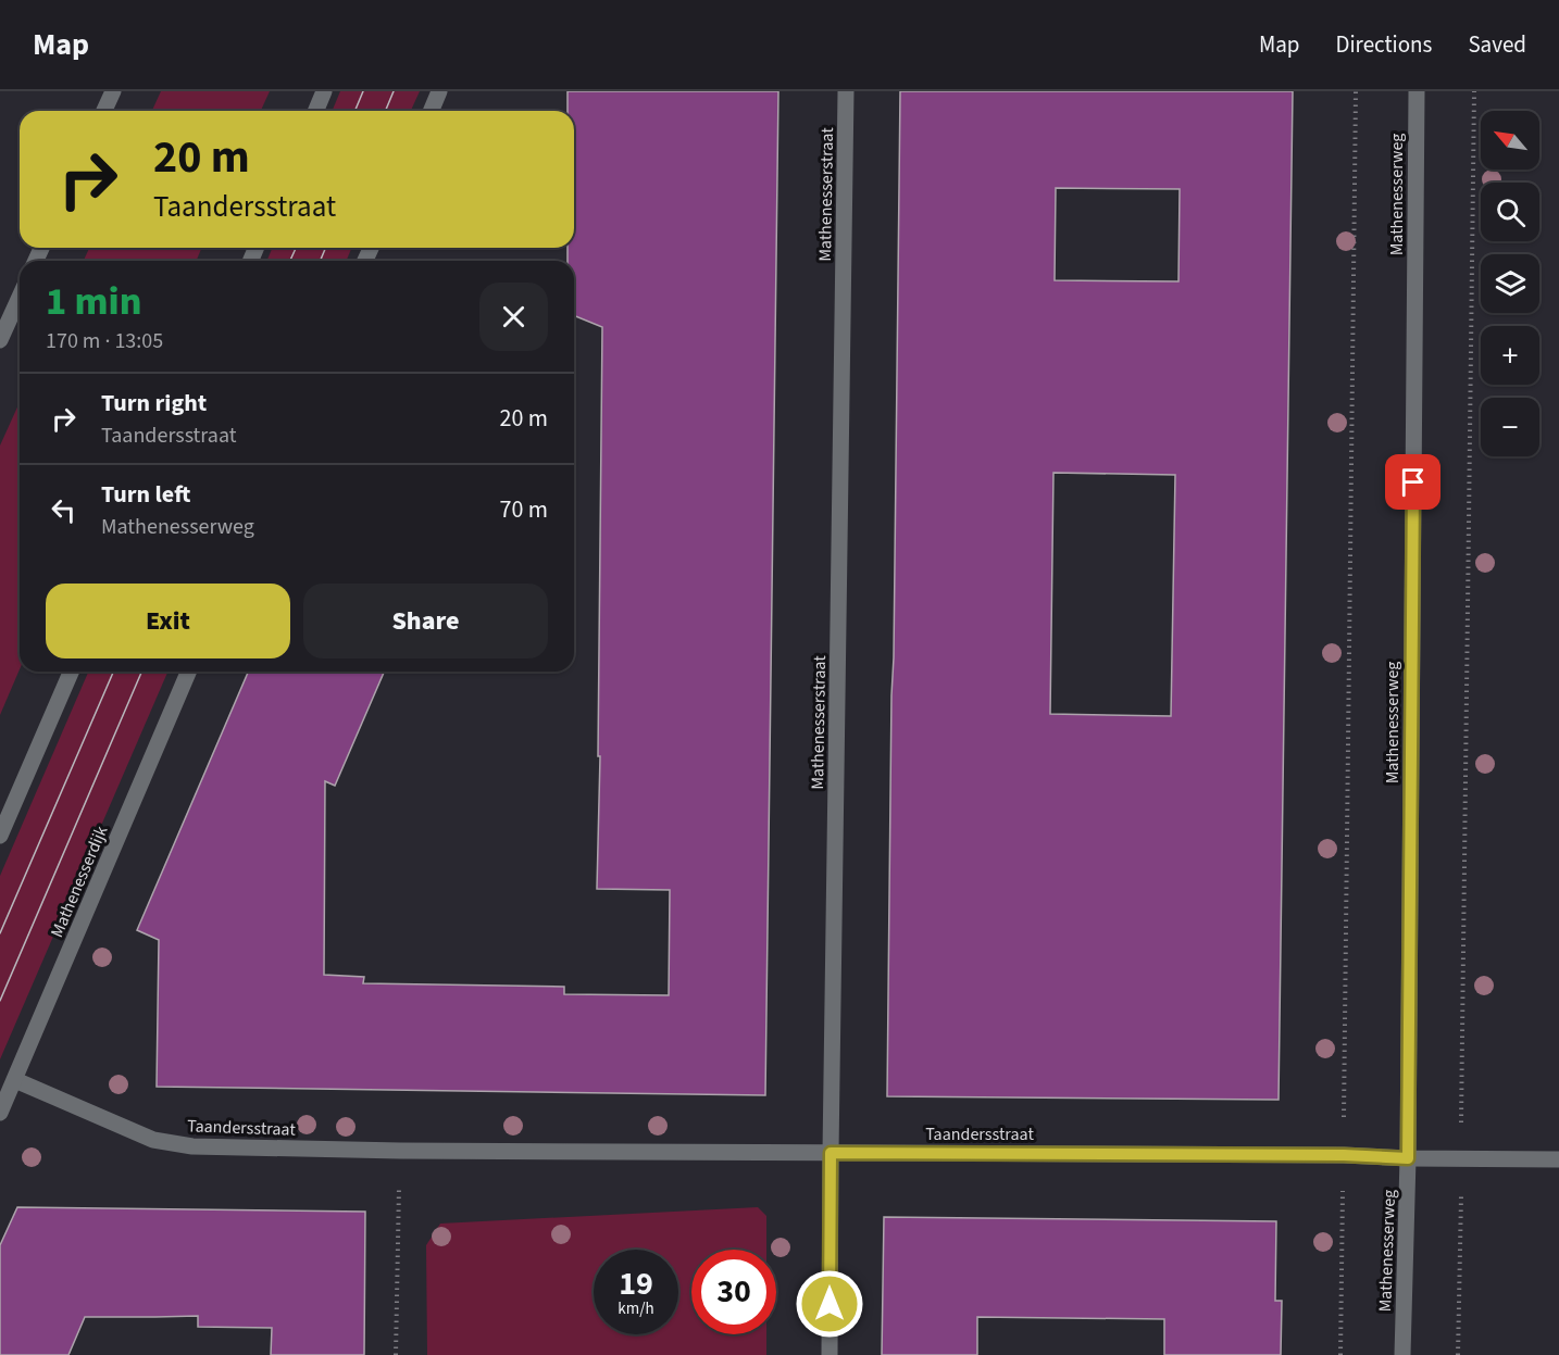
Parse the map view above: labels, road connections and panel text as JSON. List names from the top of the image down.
{
  "streets": {
    "street": [
      "Mathenesserstraat",
      "Mathenesserweg",
      "Mathenesserdijk",
      "Taandersstraat"
    ]
  },
  "crossings": [
    ["Mathenesserstraat", "Taandersstraat"],
    ["Mathenesserweg", "Taandersstraat"],
    ["Mathenesserdijk", "Taandersstraat"]
  ],
  "north": "top left",
  "page": {
    "header": "Map",
    "nav": ["Map", "Directions", "Saved"],
    "map_buttons": ["+", "−"],
    "turn": ["20 m", "Taandersstraat"],
    "heading": ["1 min", "170 m · 13:05"],
    "list": [
      {
        "name": "Turn right",
        "note": "Taandersstraat",
        "value": "20 m"
      },
      {
        "name": "Turn left",
        "note": "Mathenesserweg",
        "value": "70 m"
      }
    ],
    "buttons": ["Exit", "Share"],
    "speed": "19 km/h",
    "limit": "30"
  }
}
